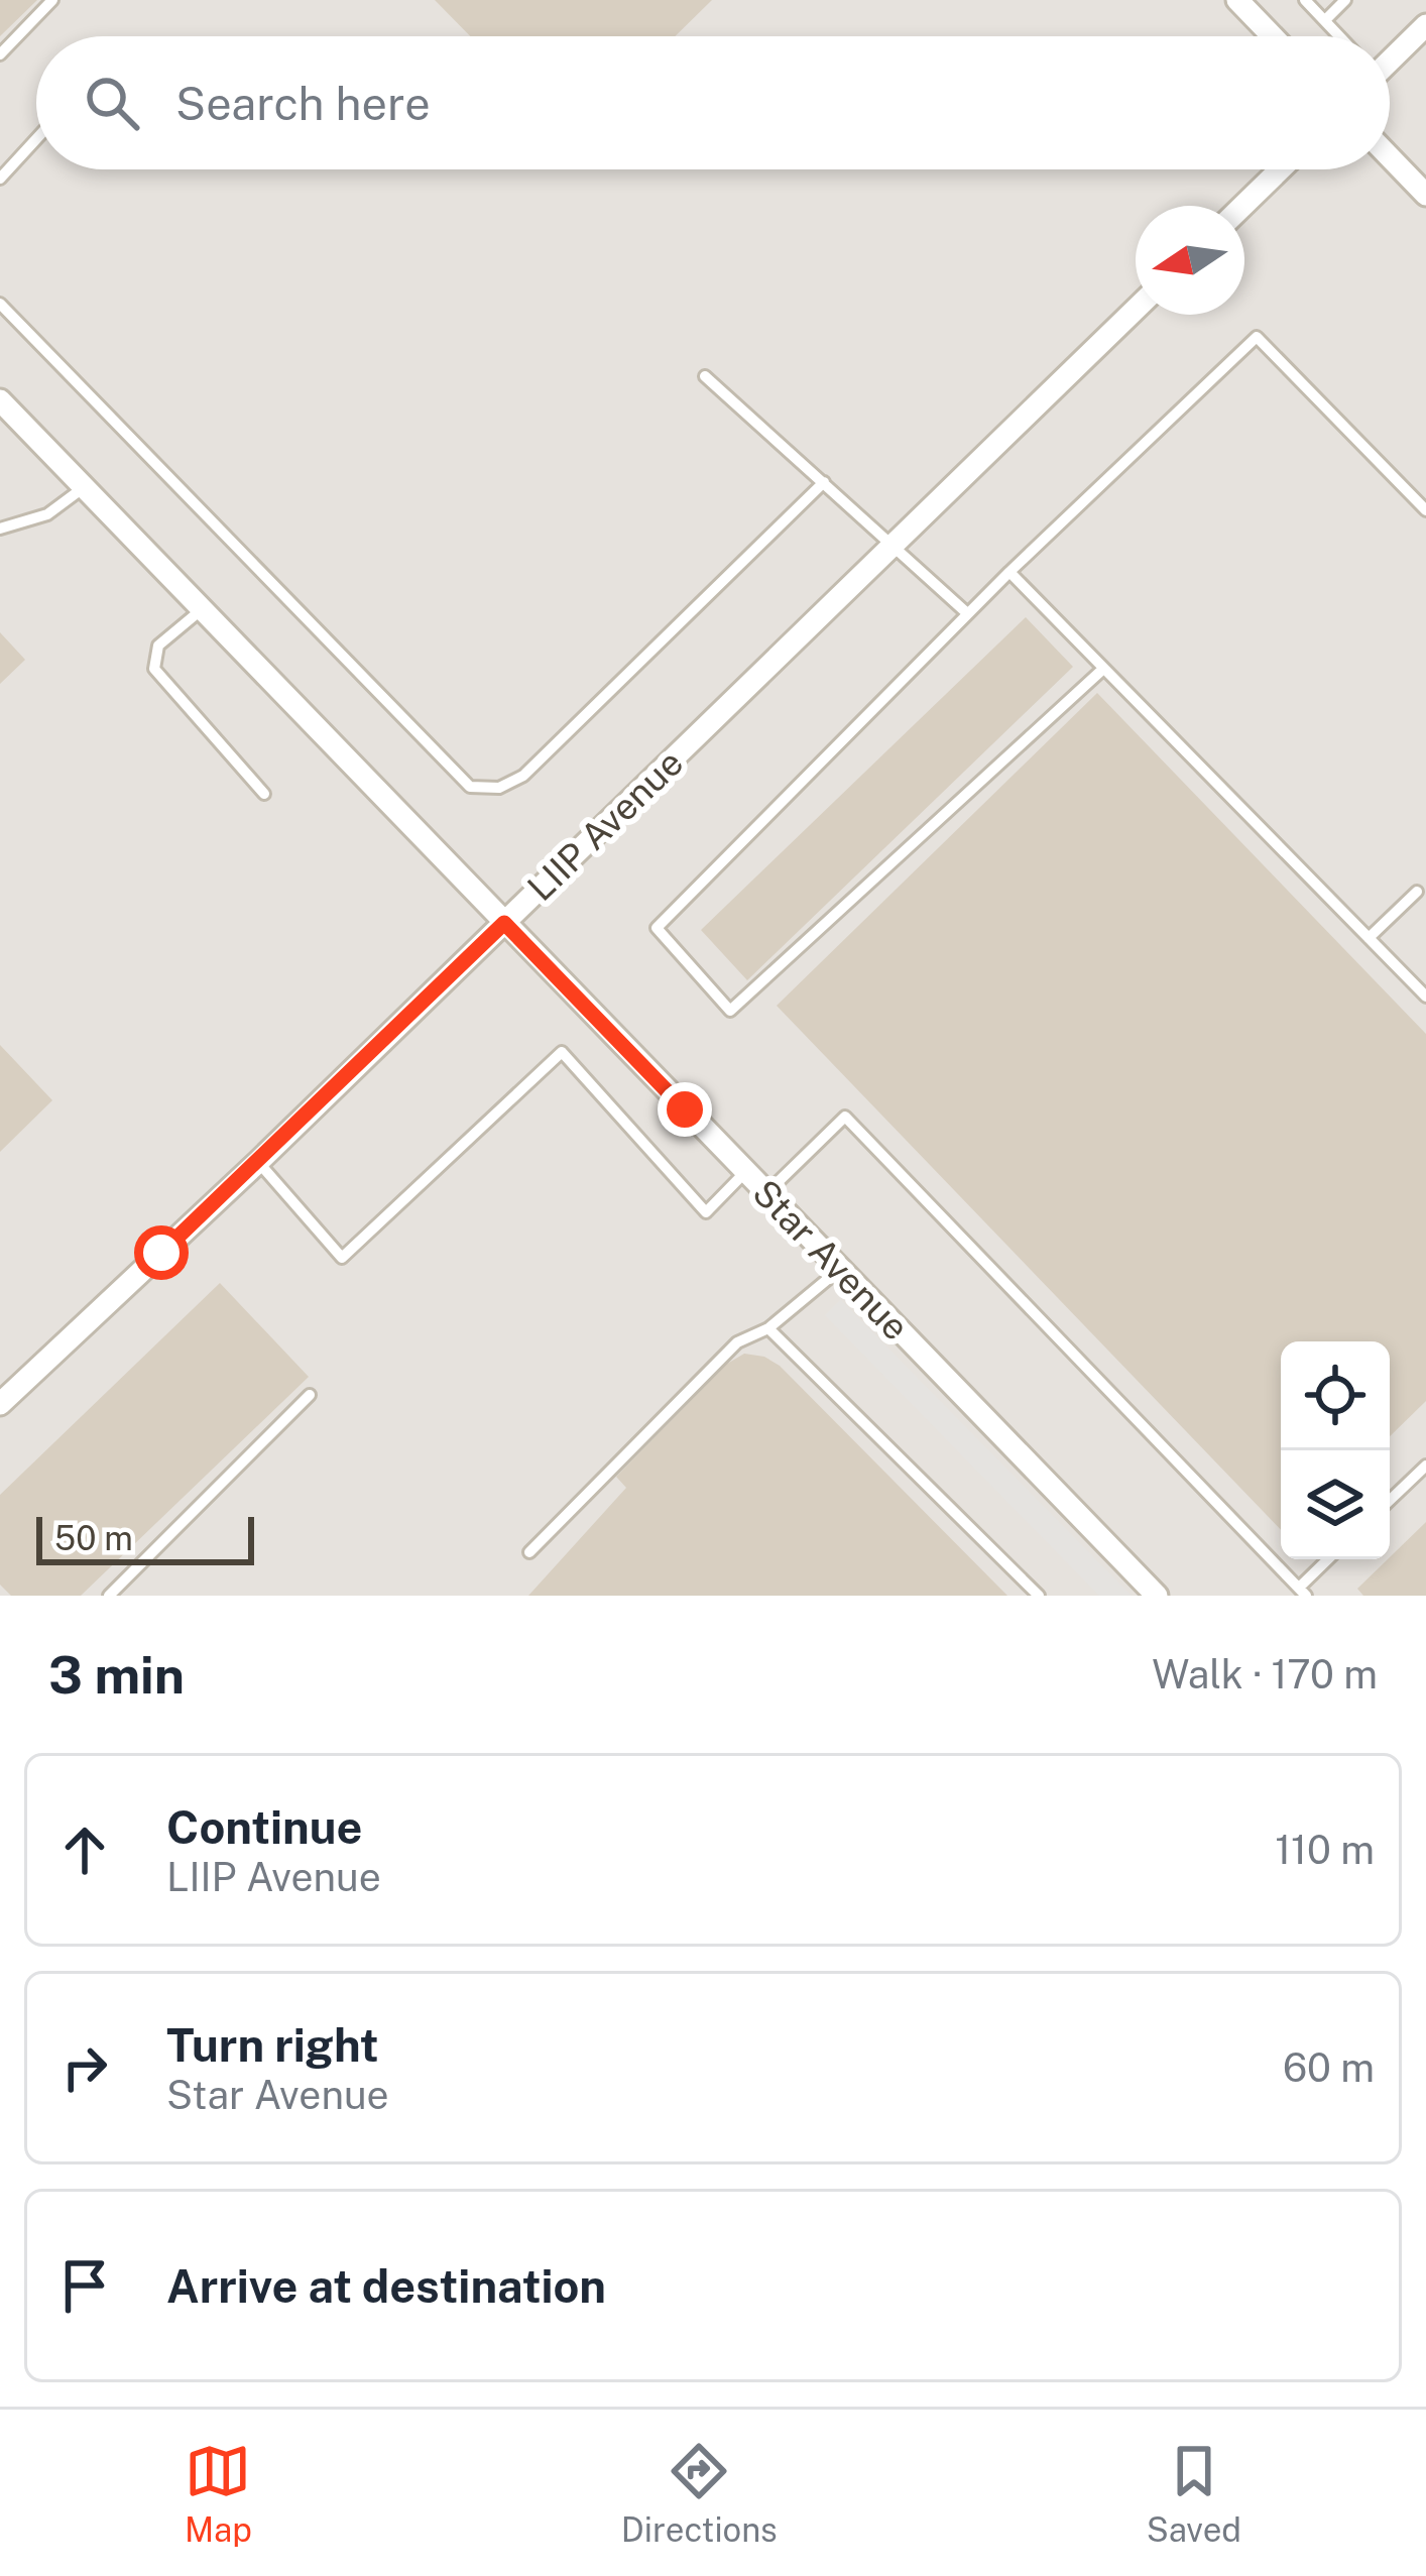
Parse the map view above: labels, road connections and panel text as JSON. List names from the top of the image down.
{
  "streets": {
    "street": ["LIIP Avenue", "Star Avenue"]
  },
  "crossings": [
    ["LIIP Avenue", "Star Avenue"]
  ],
  "scale_bar": "50 m",
  "north": "left",
  "page": {
    "search": "Search here",
    "scale": "50 m",
    "heading": ["3 min", "Walk · 170 m"],
    "list": [
      ["Continue", "LIIP Avenue", "110 m"],
      ["Turn right", "Star Avenue", "60 m"],
      "Arrive at destination"
    ],
    "nav": ["Map", "Directions", "Saved"]
  }
}
